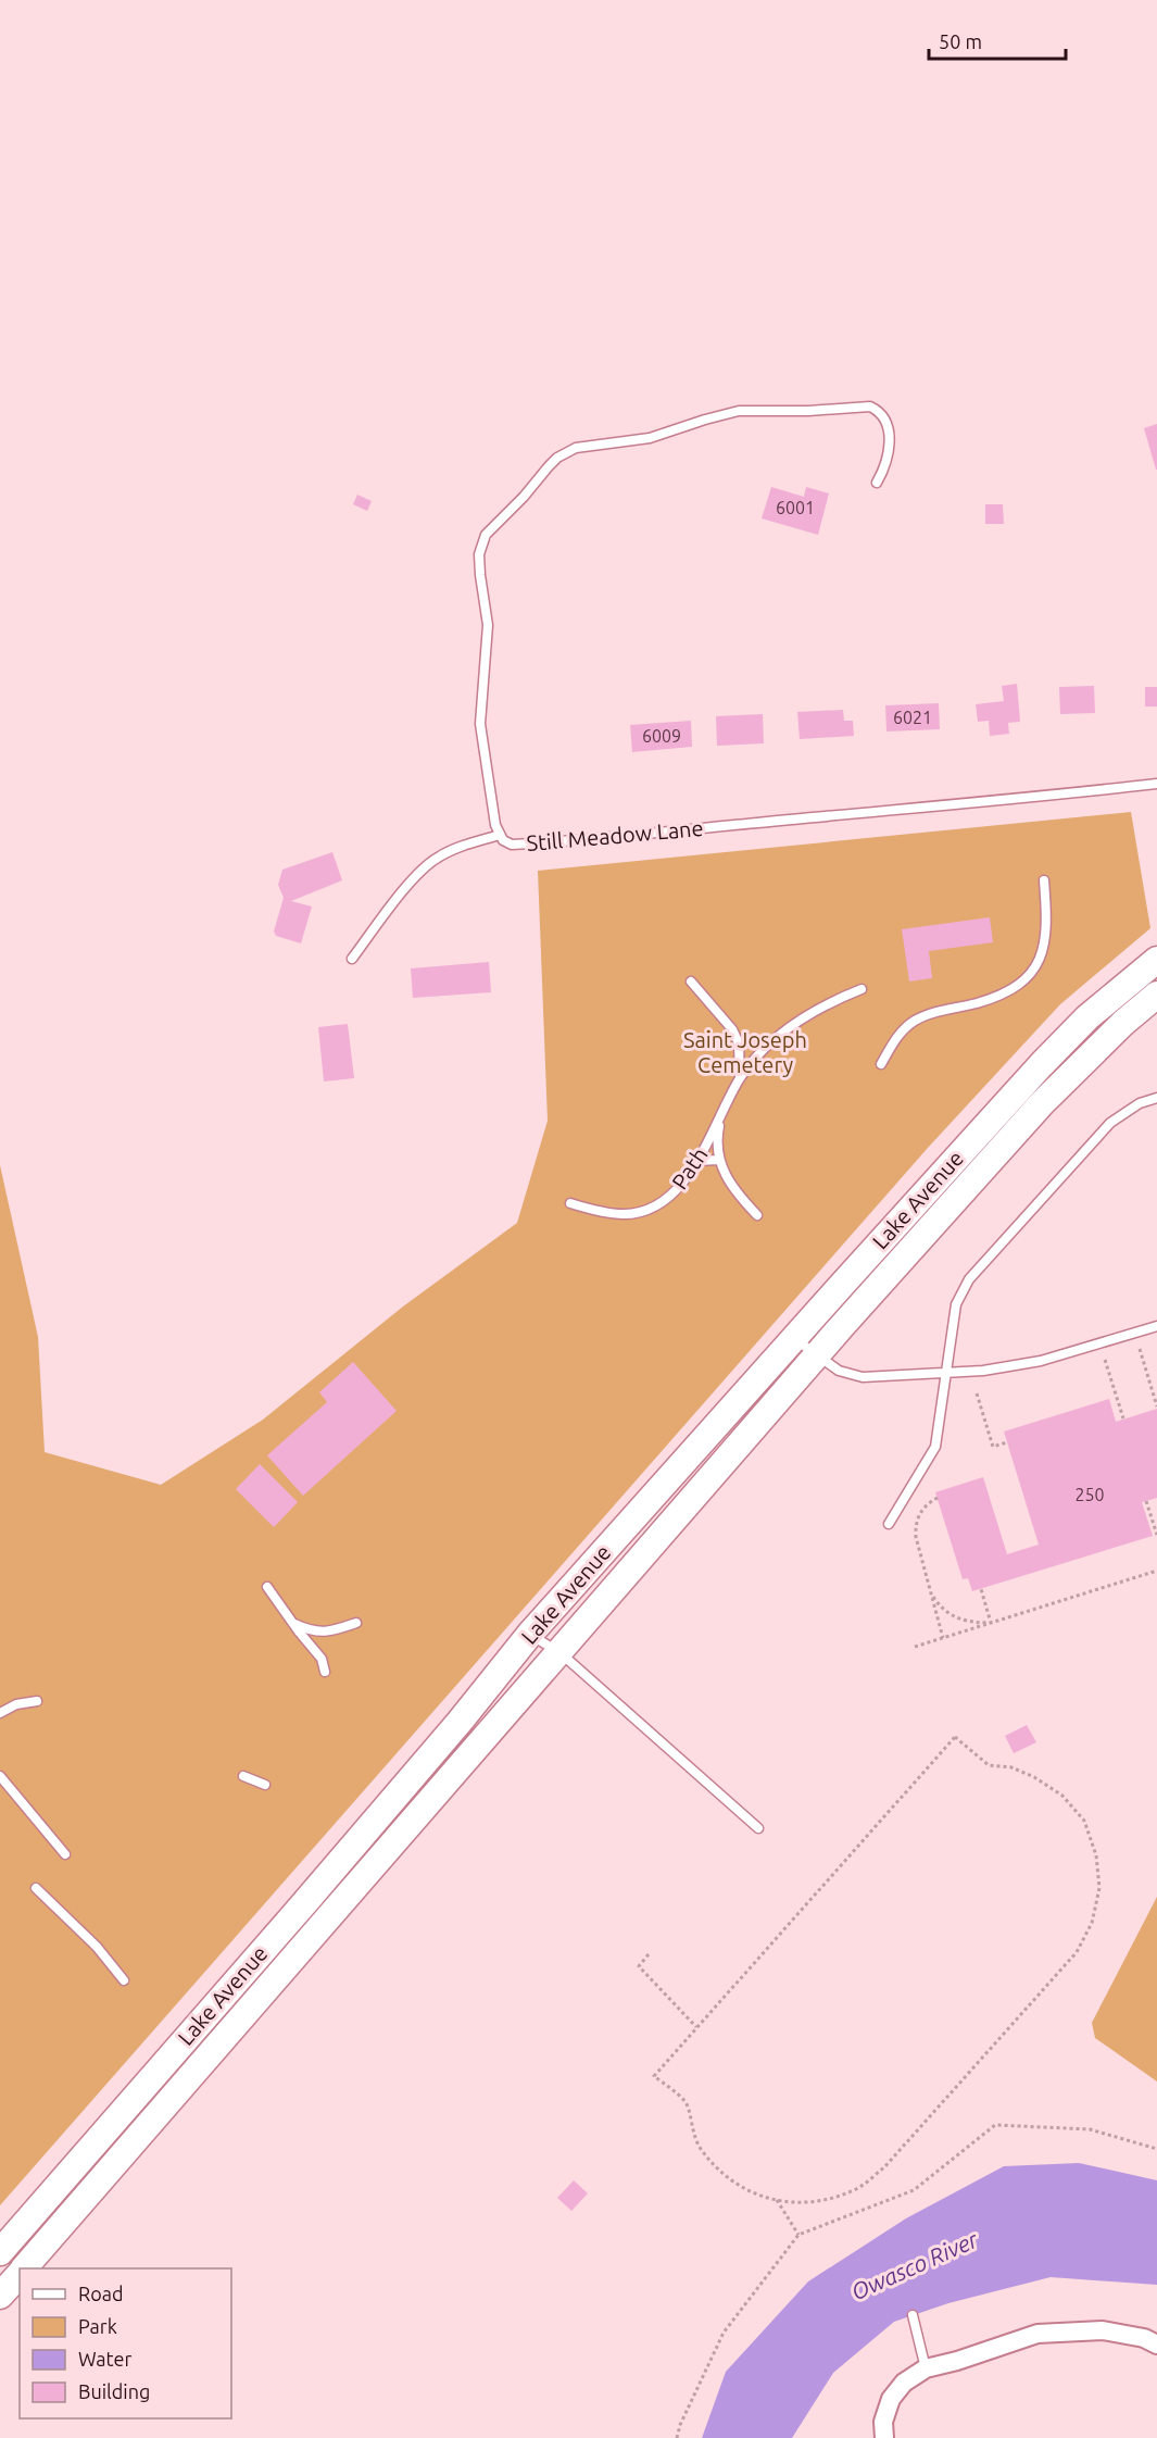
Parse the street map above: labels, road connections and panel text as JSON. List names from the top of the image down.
{
  "streets": {
    "main road": ["Lake Avenue"],
    "lane": ["Still Meadow Lane", "Path"]
  },
  "water": ["Owasco River"],
  "parks": ["Saint Joseph Cemetery"],
  "house_numbers": [
    "6001",
    "6021",
    "6009",
    "250"
  ],
  "legend": [
    "Road",
    "Park",
    "Water",
    "Building"
  ],
  "scale_bar": "50 m"
}
